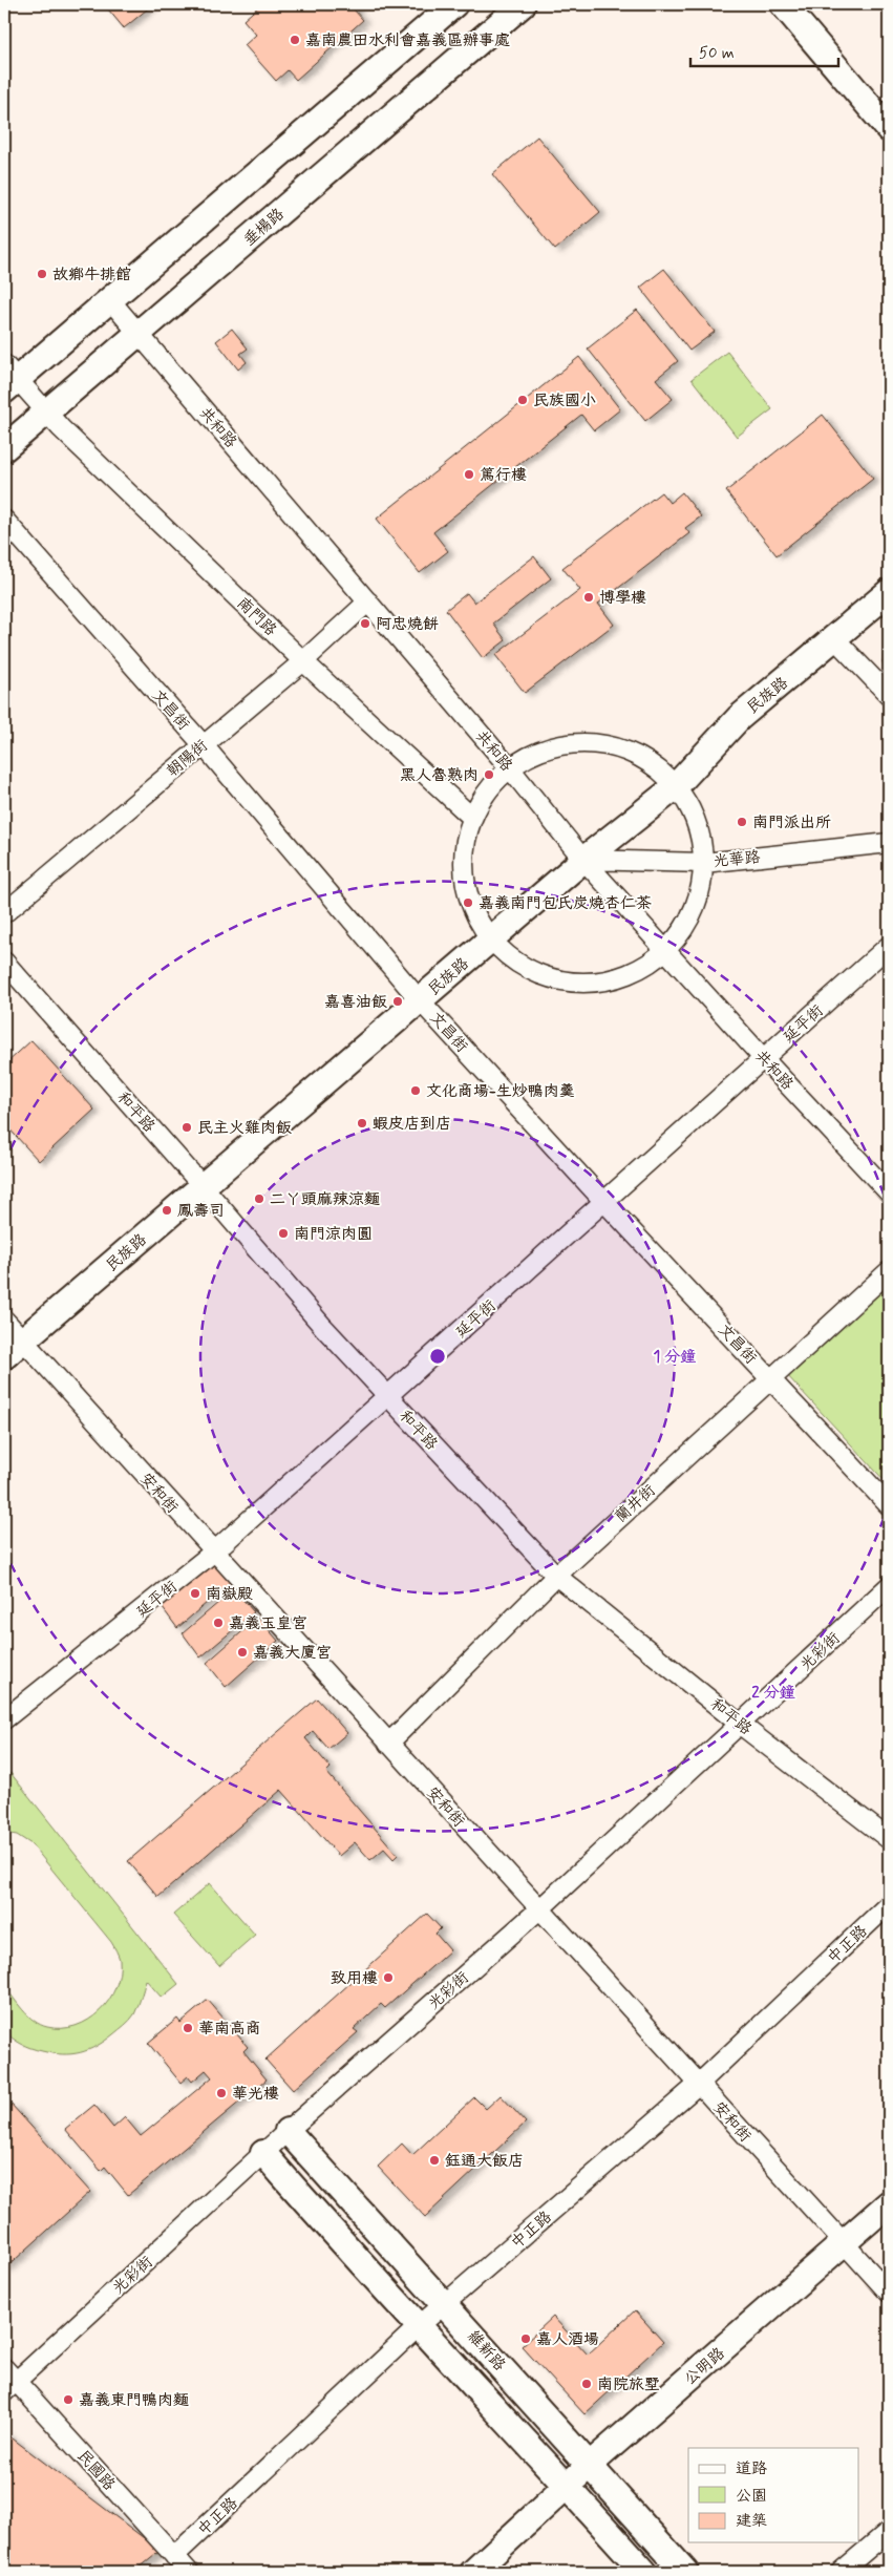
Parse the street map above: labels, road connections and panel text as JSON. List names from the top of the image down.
{
  "streets": {
    "street": [
      "垂楊路",
      "共和路",
      "南門路",
      "民族路",
      "文昌街",
      "朝陽街",
      "光華路",
      "延平街",
      "和平路",
      "安和街",
      "蘭井街",
      "光彩街",
      "中正路",
      "維新路",
      "公明路",
      "民國路"
    ]
  },
  "crossings": [
    ["垂楊路", "共和路"],
    ["垂楊路", "南門路"],
    ["共和路", "民族路"],
    ["共和路", "朝陽街"],
    ["共和路", "光華路"],
    ["共和路", "延平街"],
    ["南門路", "朝陽街"],
    ["民族路", "文昌街"],
    ["民族路", "光華路"],
    ["民族路", "和平路"],
    ["民族路", "安和街"],
    ["文昌街", "朝陽街"],
    ["文昌街", "延平街"],
    ["文昌街", "蘭井街"],
    ["延平街", "和平路"],
    ["延平街", "安和街"],
    ["和平路", "蘭井街"],
    ["和平路", "光彩街"],
    ["安和街", "蘭井街"],
    ["安和街", "光彩街"],
    ["安和街", "中正路"],
    ["安和街", "公明路"],
    ["光彩街", "維新路"],
    ["光彩街", "民國路"],
    ["中正路", "維新路"],
    ["中正路", "民國路"],
    ["維新路", "公明路"]
  ],
  "places": [
    "嘉南農田水利會嘉義區辦事處",
    "故鄉牛排館",
    "民族國小",
    "篤行樓",
    "博學樓",
    "阿忠燒餅",
    "黑人魯熟肉",
    "南門派出所",
    "嘉義南門包氏炭燒杏仁茶",
    "嘉喜油飯",
    "文化商場-生炒鴨肉羹",
    "蝦皮店到店",
    "民主火雞肉飯",
    "二丫頭麻辣涼麵",
    "鳳壽司",
    "南門涼肉圓",
    "南嶽殿",
    "嘉義玉皇宮",
    "嘉義大廈宮",
    "致用樓",
    "華南高商",
    "華光樓",
    "鈺通大飯店",
    "嘉人酒場",
    "南院旅墅",
    "嘉義東門鴨肉麵"
  ],
  "legend": ["道路", "公園", "建築"],
  "scale_bar": "50 m",
  "rings": ["1 分鐘", "2 分鐘"]
}
